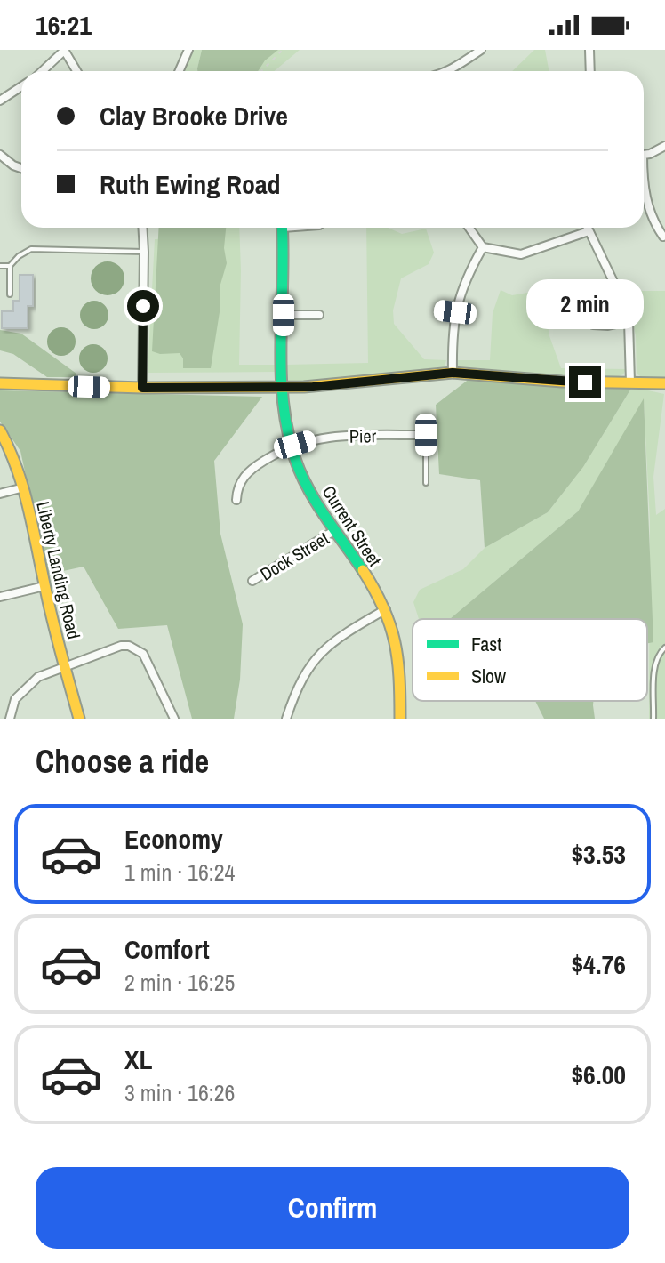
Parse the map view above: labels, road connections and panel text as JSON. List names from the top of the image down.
{
  "streets": {
    "street": [
      "Pier",
      "Current Street",
      "Dock Street",
      "Liberty Landing Road"
    ]
  },
  "crossings": [
    ["Pier", "Current Street"],
    ["Current Street", "Dock Street"]
  ],
  "legend": ["Fast", "Slow"],
  "page": {
    "status": "16:21",
    "banner": ["Clay Brooke Drive", "Ruth Ewing Road"],
    "bubble": "2 min",
    "heading": "Choose a ride",
    "list": [
      {
        "name": "Economy",
        "note": "1 min · 16:24",
        "value": "$3.53"
      },
      {
        "name": "Comfort",
        "note": "2 min · 16:25",
        "value": "$4.76"
      },
      {
        "name": "XL",
        "note": "3 min · 16:26",
        "value": "$6.00"
      }
    ],
    "buttons": "Confirm"
  }
}
